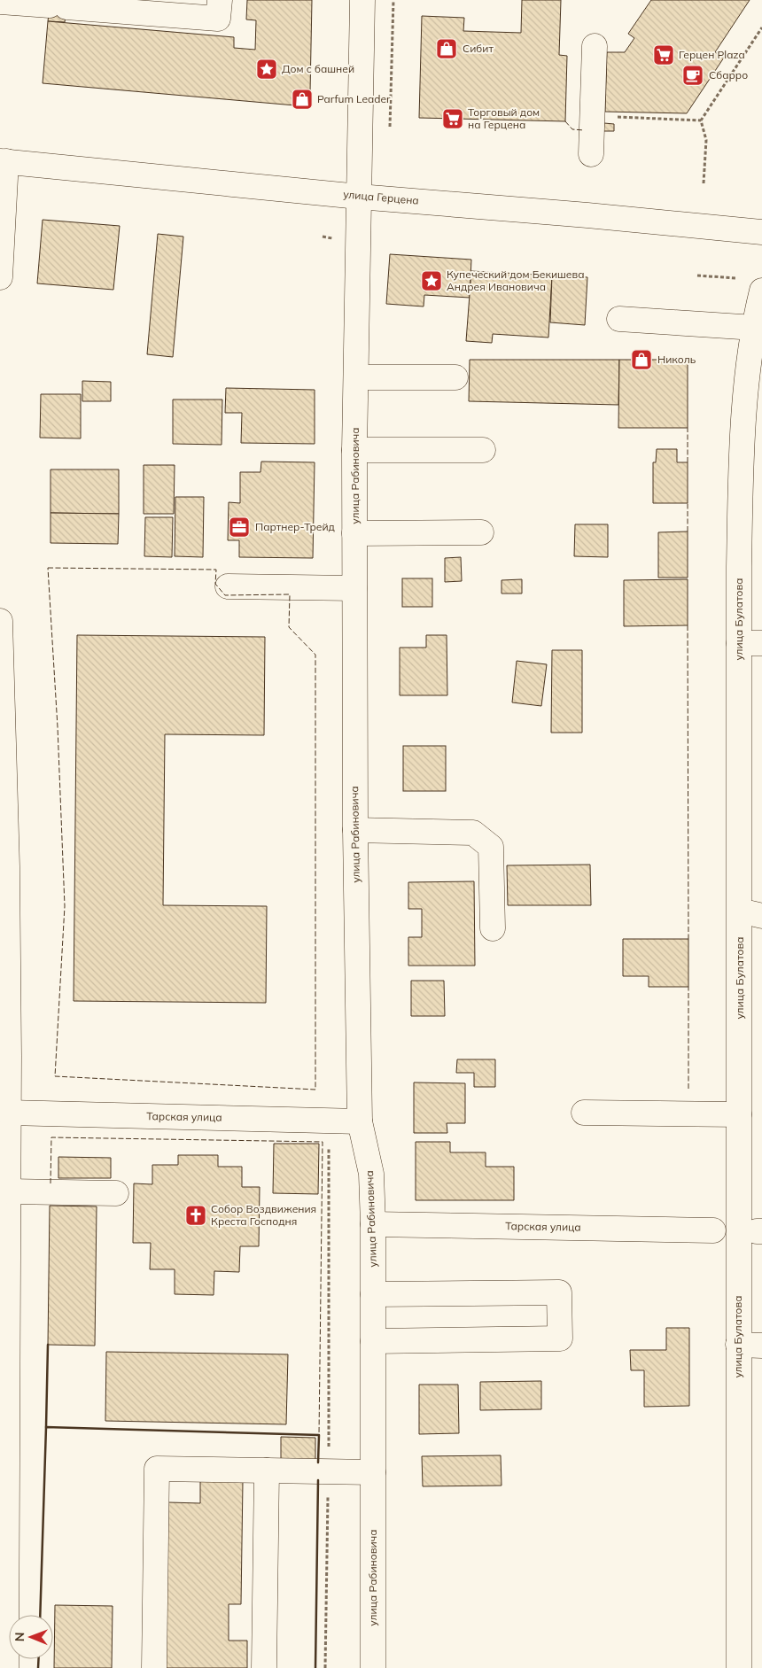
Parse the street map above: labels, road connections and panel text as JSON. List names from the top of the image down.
{
  "streets": {
    "street": [
      "улица Герцена",
      "улица Рабиновича",
      "улица Булатова",
      "Тарская улица"
    ]
  },
  "crossings": [
    ["улица Герцена", "улица Рабиновича"],
    ["улица Рабиновича", "Тарская улица"]
  ],
  "places": {
    "shop": ["Сибит", "Parfum Leader", "Николь"],
    "supermarket": ["Герцен Plaza", "Торговый дом на Герцена"],
    "place": ["Дом с башней", "Купеческий дом Бекишева Андрея Ивановича"],
    "cafe": ["Сбарро"],
    "office": ["Партнер-Трейд"],
    "church": ["Собор Воздвижения Креста Господня"]
  },
  "north": "left"
}
